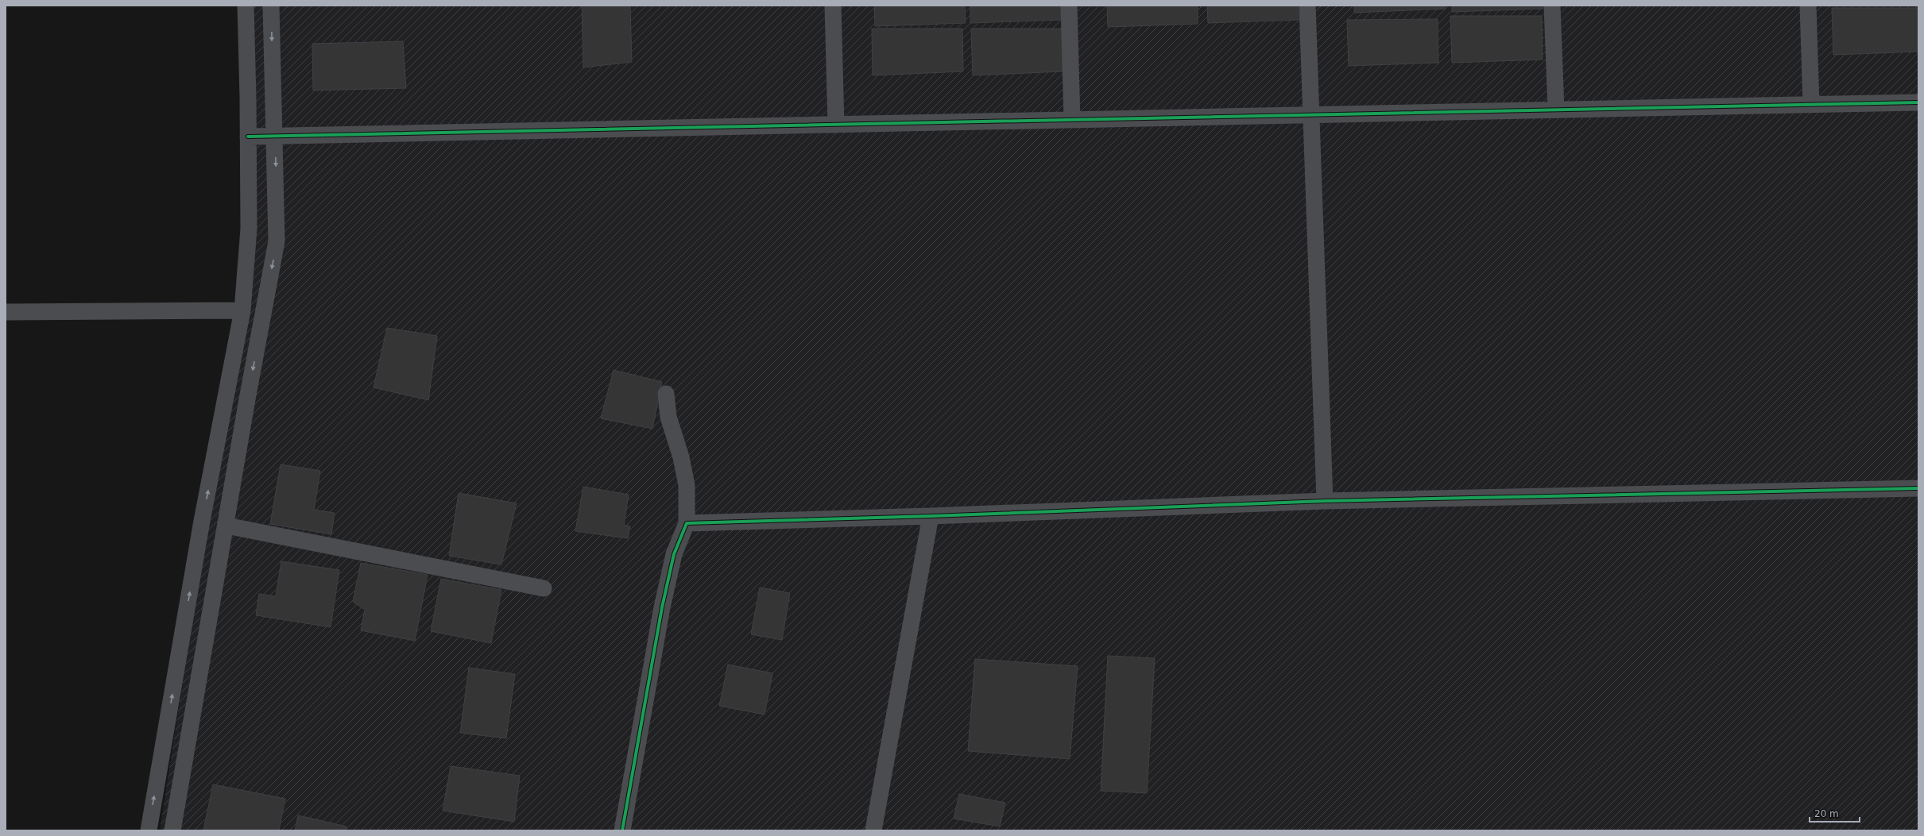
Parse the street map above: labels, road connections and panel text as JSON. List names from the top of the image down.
{
  "scale_bar": "20 m"
}
